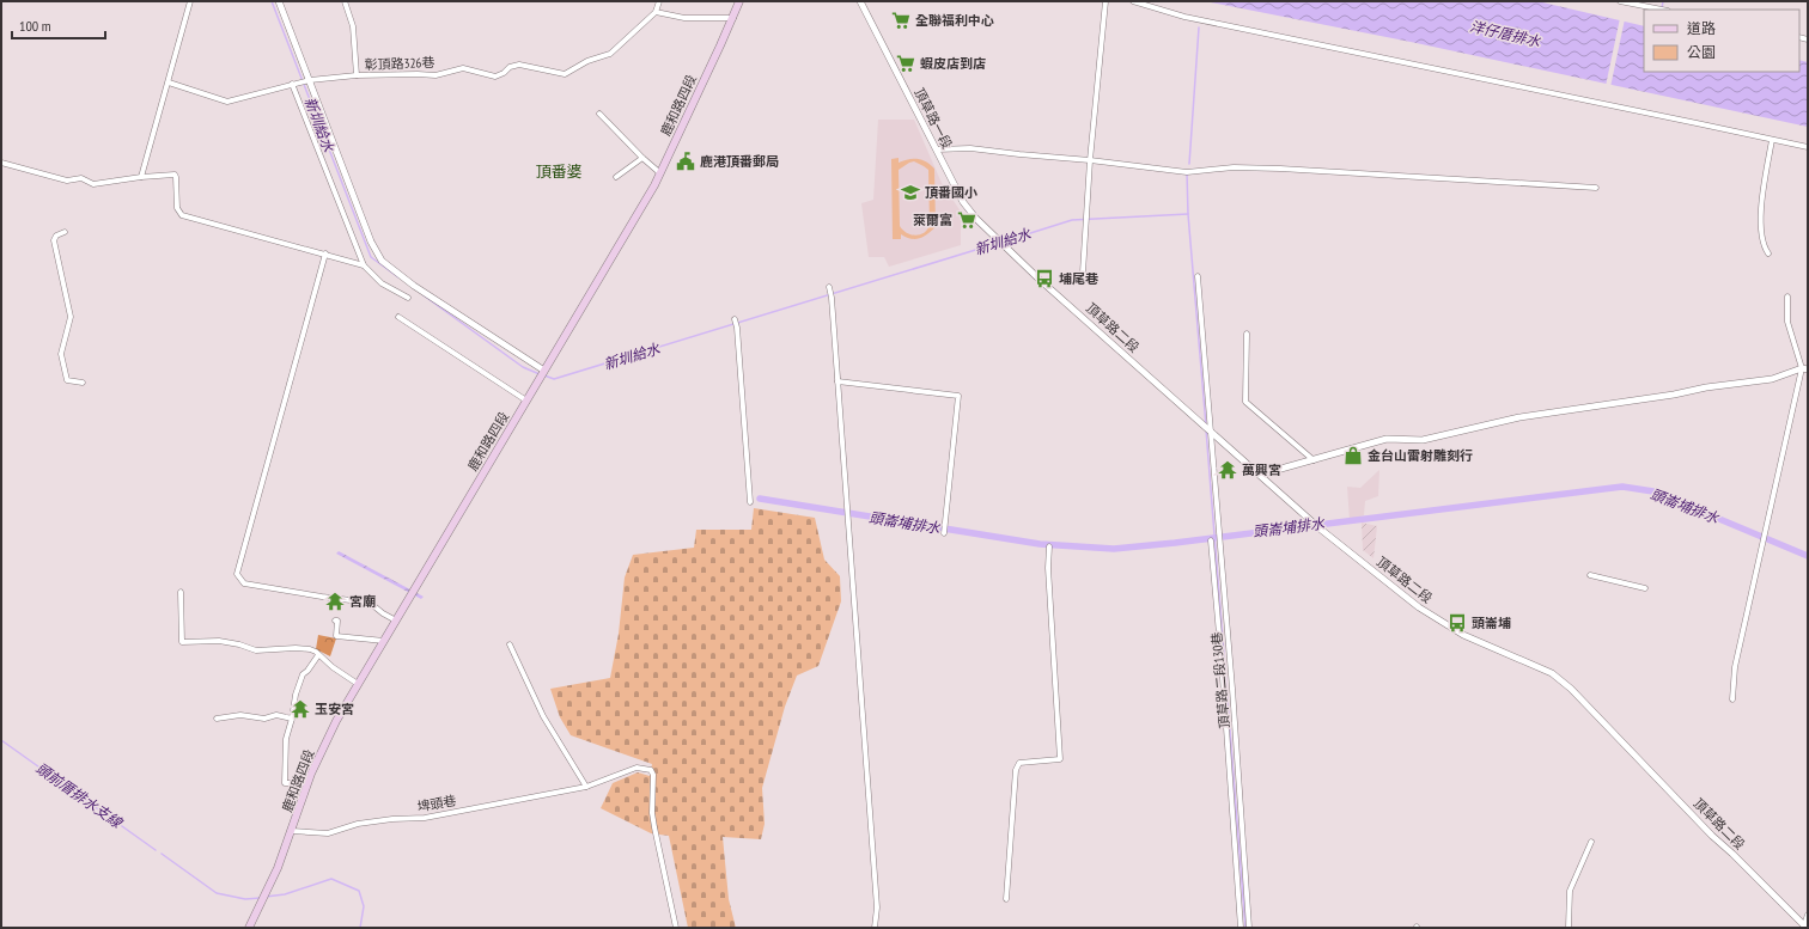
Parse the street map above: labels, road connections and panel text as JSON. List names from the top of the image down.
{
  "streets": {
    "main road": ["鹿和路四段"],
    "street": [
      "彰頂路326巷",
      "頂草路一段",
      "頂草路二段",
      "頂草路二段130巷",
      "埤頭巷"
    ]
  },
  "crossings": [
    ["鹿和路四段", "埤頭巷"],
    ["頂草路一段", "頂草路二段"],
    ["頂草路二段", "頂草路二段130巷"]
  ],
  "districts": ["頂番婆"],
  "water": [
    "洋仔厝排水",
    "新圳給水",
    "頭崙埔排水",
    "頭前厝排水支線"
  ],
  "places": {
    "supermarket": ["全聯福利中心", "蝦皮店到店", "萊爾富"],
    "public building": ["鹿港頂番郵局"],
    "school or university": ["頂番國小"],
    "bus stop": ["埔尾巷", "頭崙埔"],
    "shop": ["金台山雷射雕刻行"],
    "temple": ["萬興宮", "宮廟", "玉安宮"]
  },
  "legend": ["道路", "公園"],
  "scale_bar": "100 m"
}
